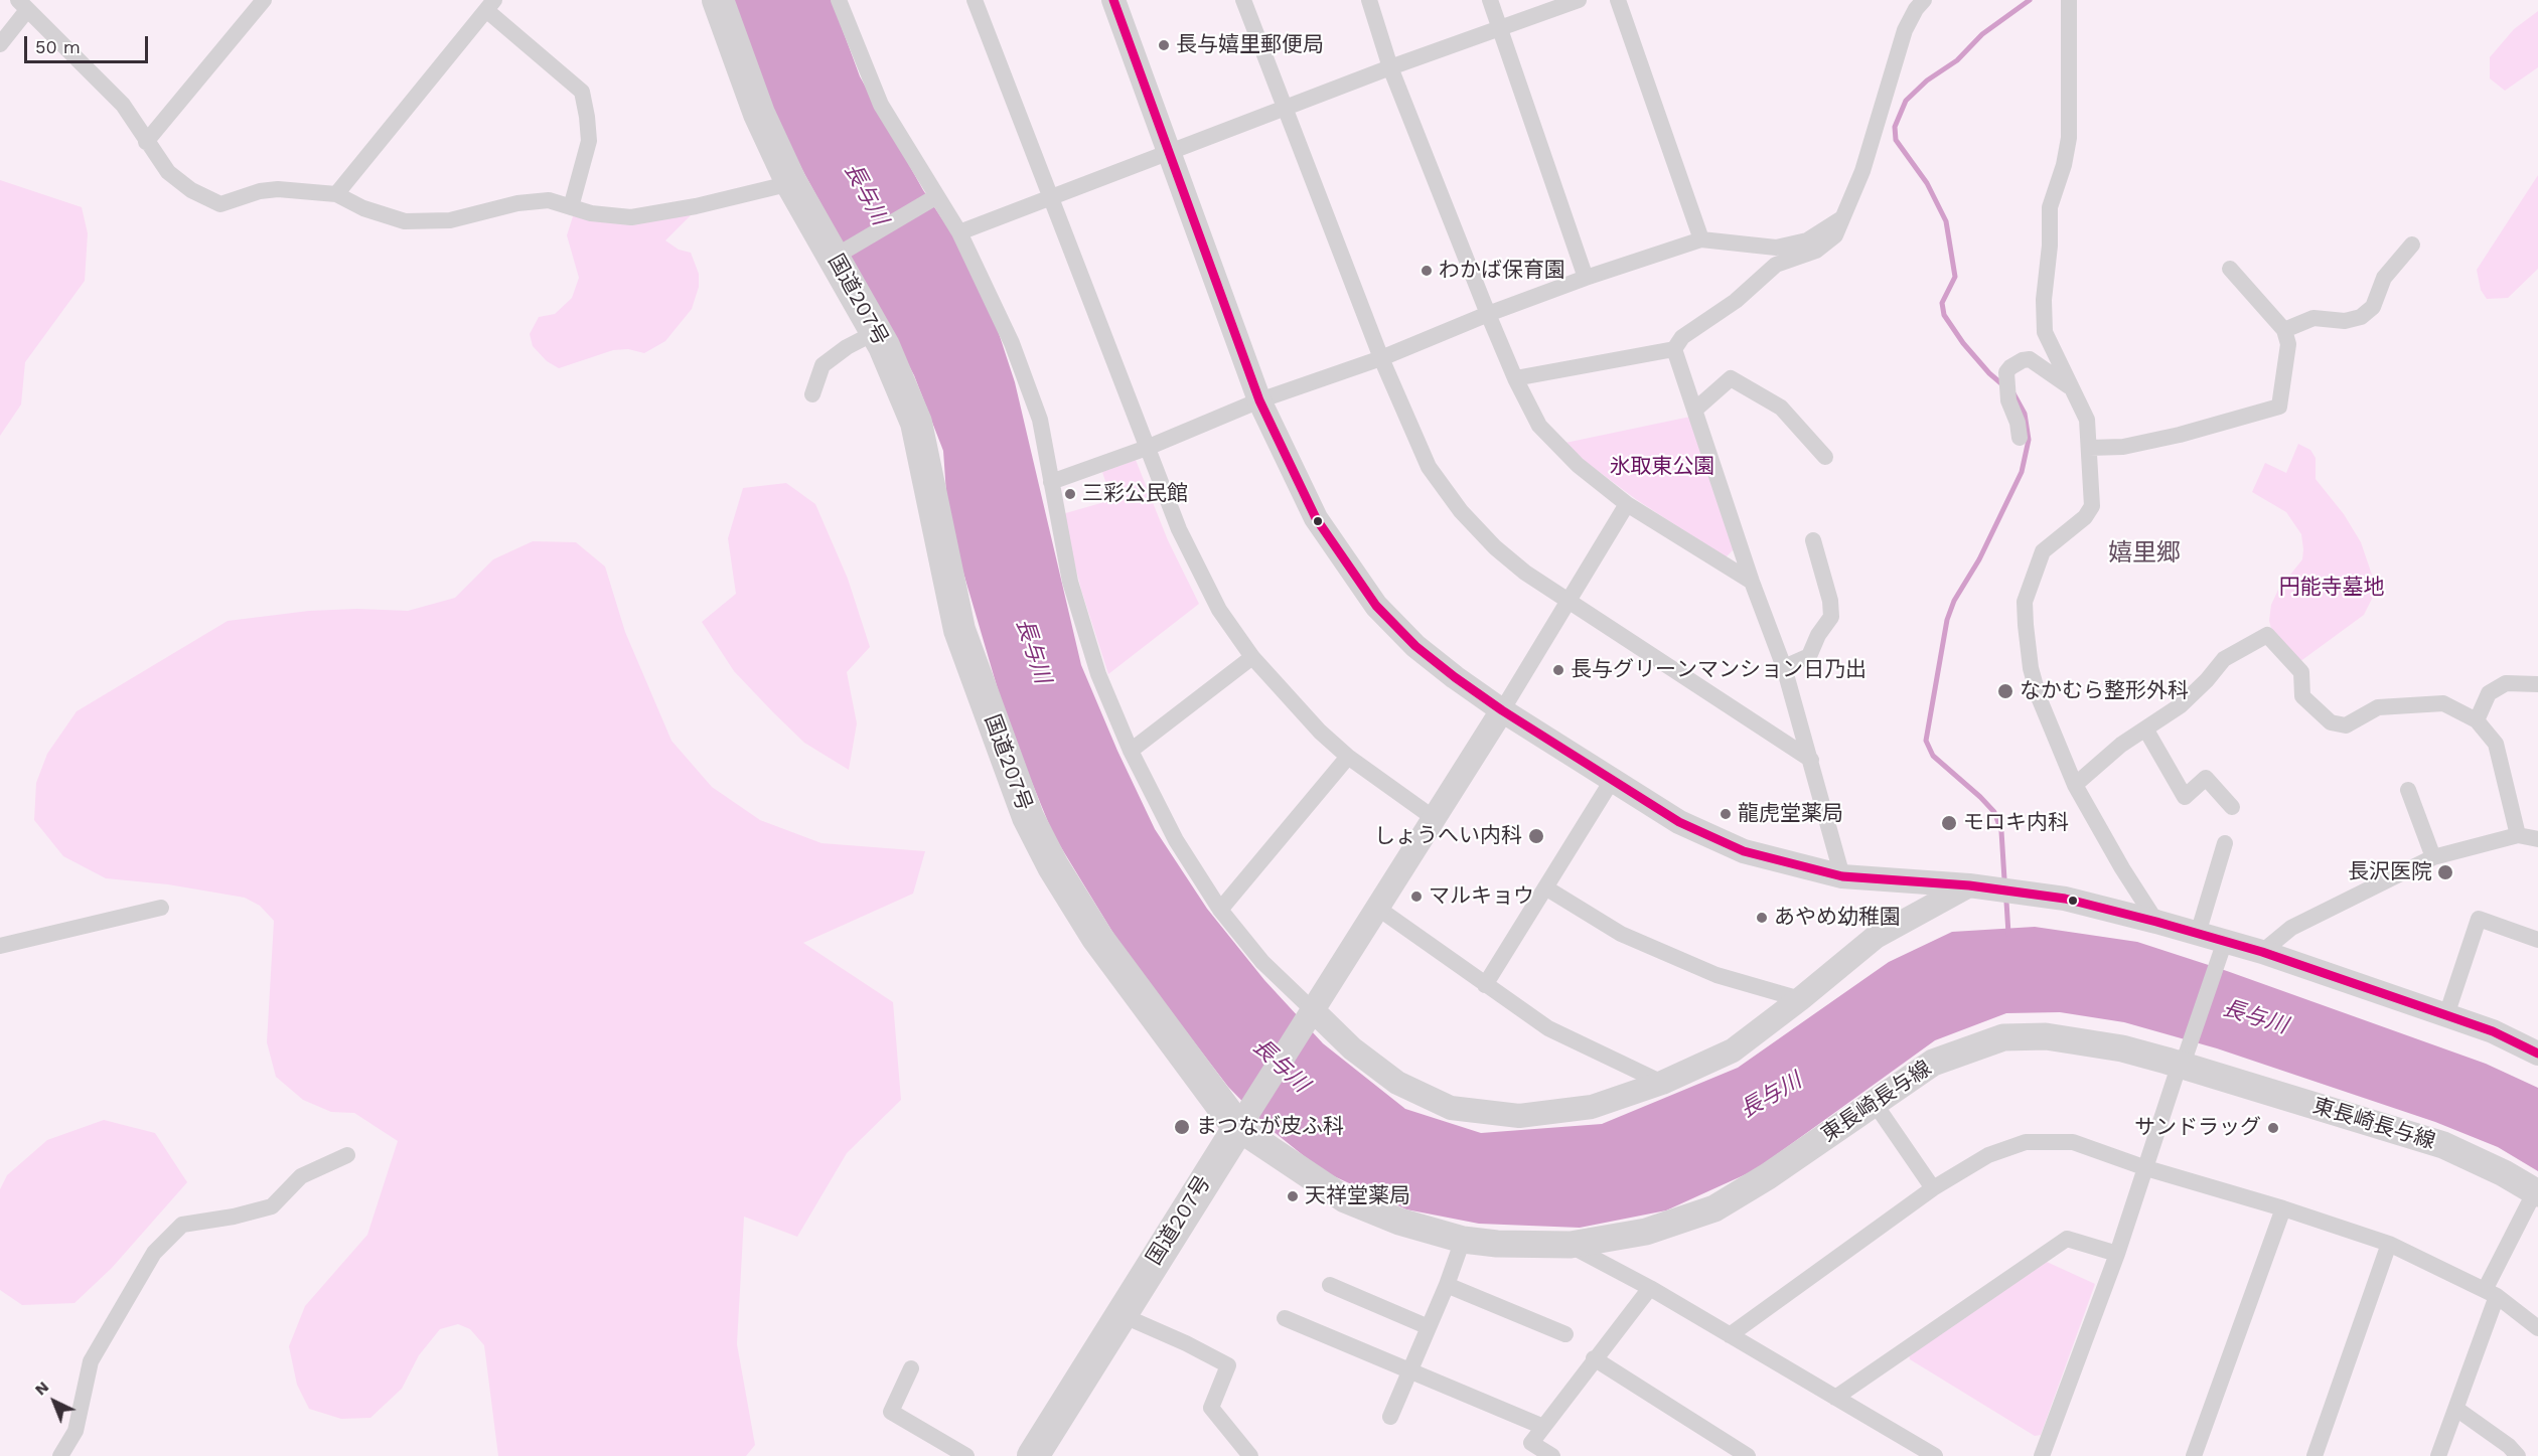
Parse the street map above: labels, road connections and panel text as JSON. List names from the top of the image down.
{
  "streets": {
    "highway": ["国道207号"],
    "main road": ["東長崎長与線"]
  },
  "crossings": [
    ["国道207号", "東長崎長与線"]
  ],
  "districts": ["嬉里郷"],
  "water": ["長与川"],
  "parks": ["氷取東公園", "円能寺墓地"],
  "places": [
    "長与嬉里郵便局",
    "わかば保育園",
    "三彩公民館",
    "長与グリーンマンション日乃出",
    "なかむら整形外科",
    "龍虎堂薬局",
    "モロキ内科",
    "しょうへい内科",
    "長沢医院",
    "マルキョウ",
    "あやめ幼稚園",
    "まつなが皮ふ科",
    "サンドラッグ",
    "天祥堂薬局"
  ],
  "scale_bar": "50 m",
  "north": "top left"
}
